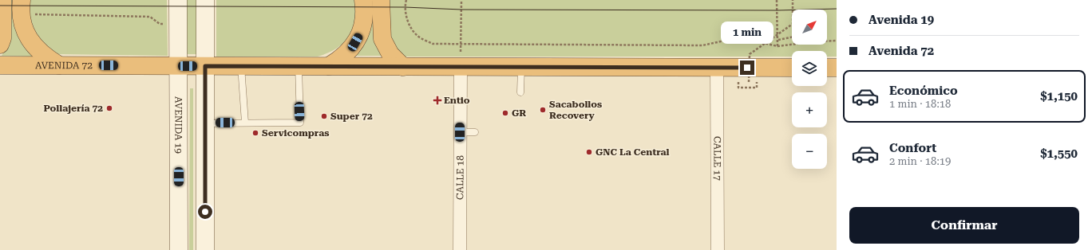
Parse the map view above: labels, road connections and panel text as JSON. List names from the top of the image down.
{
  "streets": {
    "highway": ["AVENIDA 72"],
    "main road": ["AVENIDA 19"],
    "street": ["CALLE 17", "CALLE 18"]
  },
  "crossings": [
    ["AVENIDA 72", "AVENIDA 19"],
    ["AVENIDA 72", "CALLE 17"],
    ["AVENIDA 72", "CALLE 18"]
  ],
  "places": {
    "health": ["Entio"],
    "other": [
      "Pollajería 72",
      "Sacabollos Recovery",
      "GR",
      "Super 72",
      "Servicompras",
      "GNC La Central"
    ]
  },
  "north": "top right",
  "page": {
    "banner": ["Avenida 19", "Avenida 72"],
    "map_buttons": ["+", "−"],
    "bubble": "1 min",
    "list": [
      {
        "name": "Económico",
        "note": "1 min · 18:18",
        "value": "$1,150"
      },
      {
        "name": "Confort",
        "note": "2 min · 18:19",
        "value": "$1,550"
      }
    ],
    "buttons": "Confirmar"
  }
}
